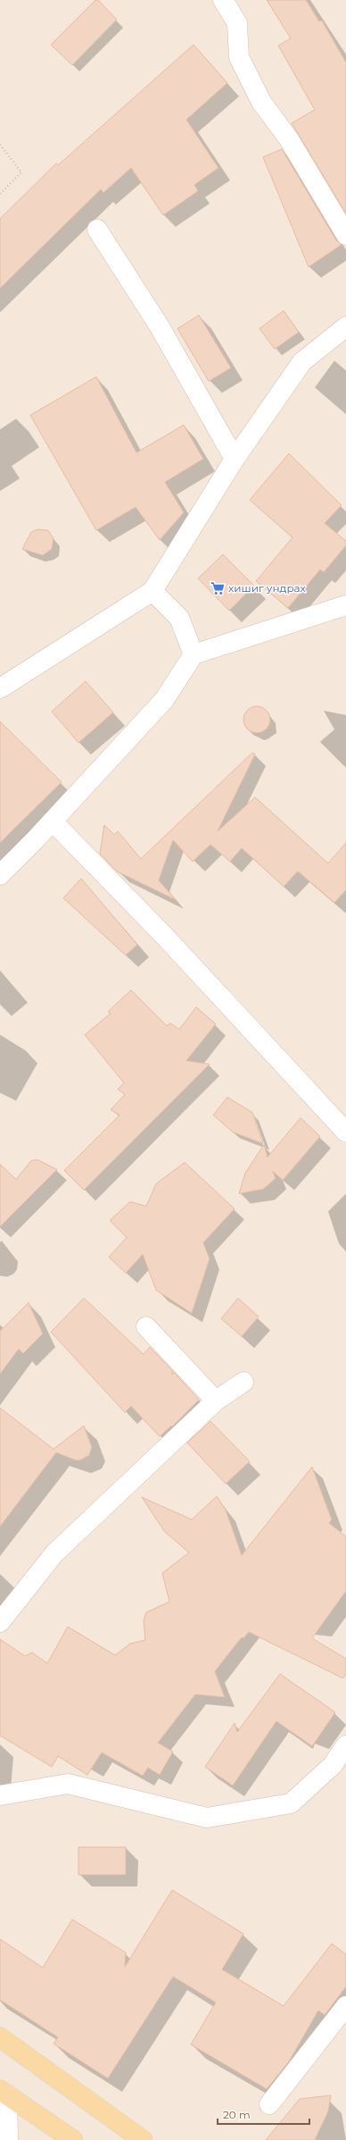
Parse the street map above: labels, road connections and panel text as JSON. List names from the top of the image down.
{
  "places": {
    "supermarket": ["хишиг ундрах"]
  },
  "scale_bar": "20 m"
}
